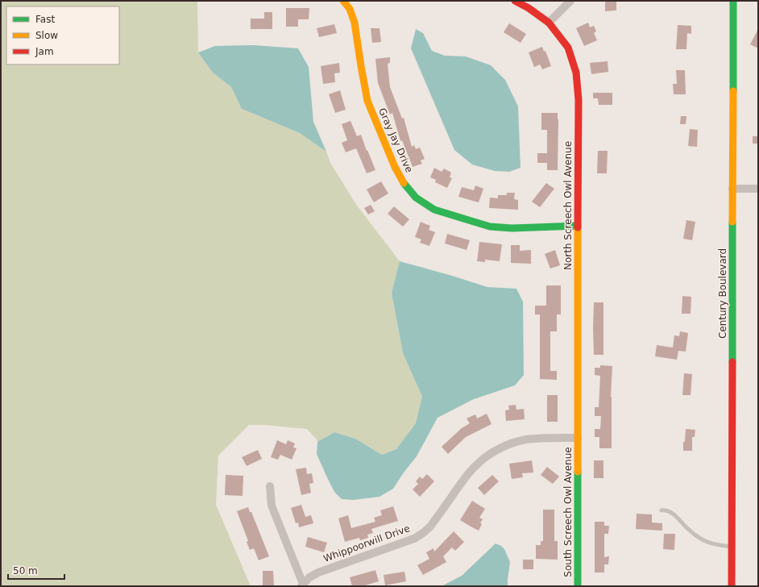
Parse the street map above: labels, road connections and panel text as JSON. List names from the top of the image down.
{
  "streets": {
    "street": [
      "Gray Jay Drive",
      "North Screech Owl Avenue",
      "Century Boulevard",
      "South Screech Owl Avenue",
      "Whippoorwill Drive"
    ]
  },
  "crossings": [
    ["Gray Jay Drive", "North Screech Owl Avenue"],
    ["North Screech Owl Avenue", "South Screech Owl Avenue"],
    ["North Screech Owl Avenue", "Whippoorwill Drive"],
    ["South Screech Owl Avenue", "Whippoorwill Drive"]
  ],
  "legend": ["Fast", "Slow", "Jam"],
  "scale_bar": "50 m"
}
